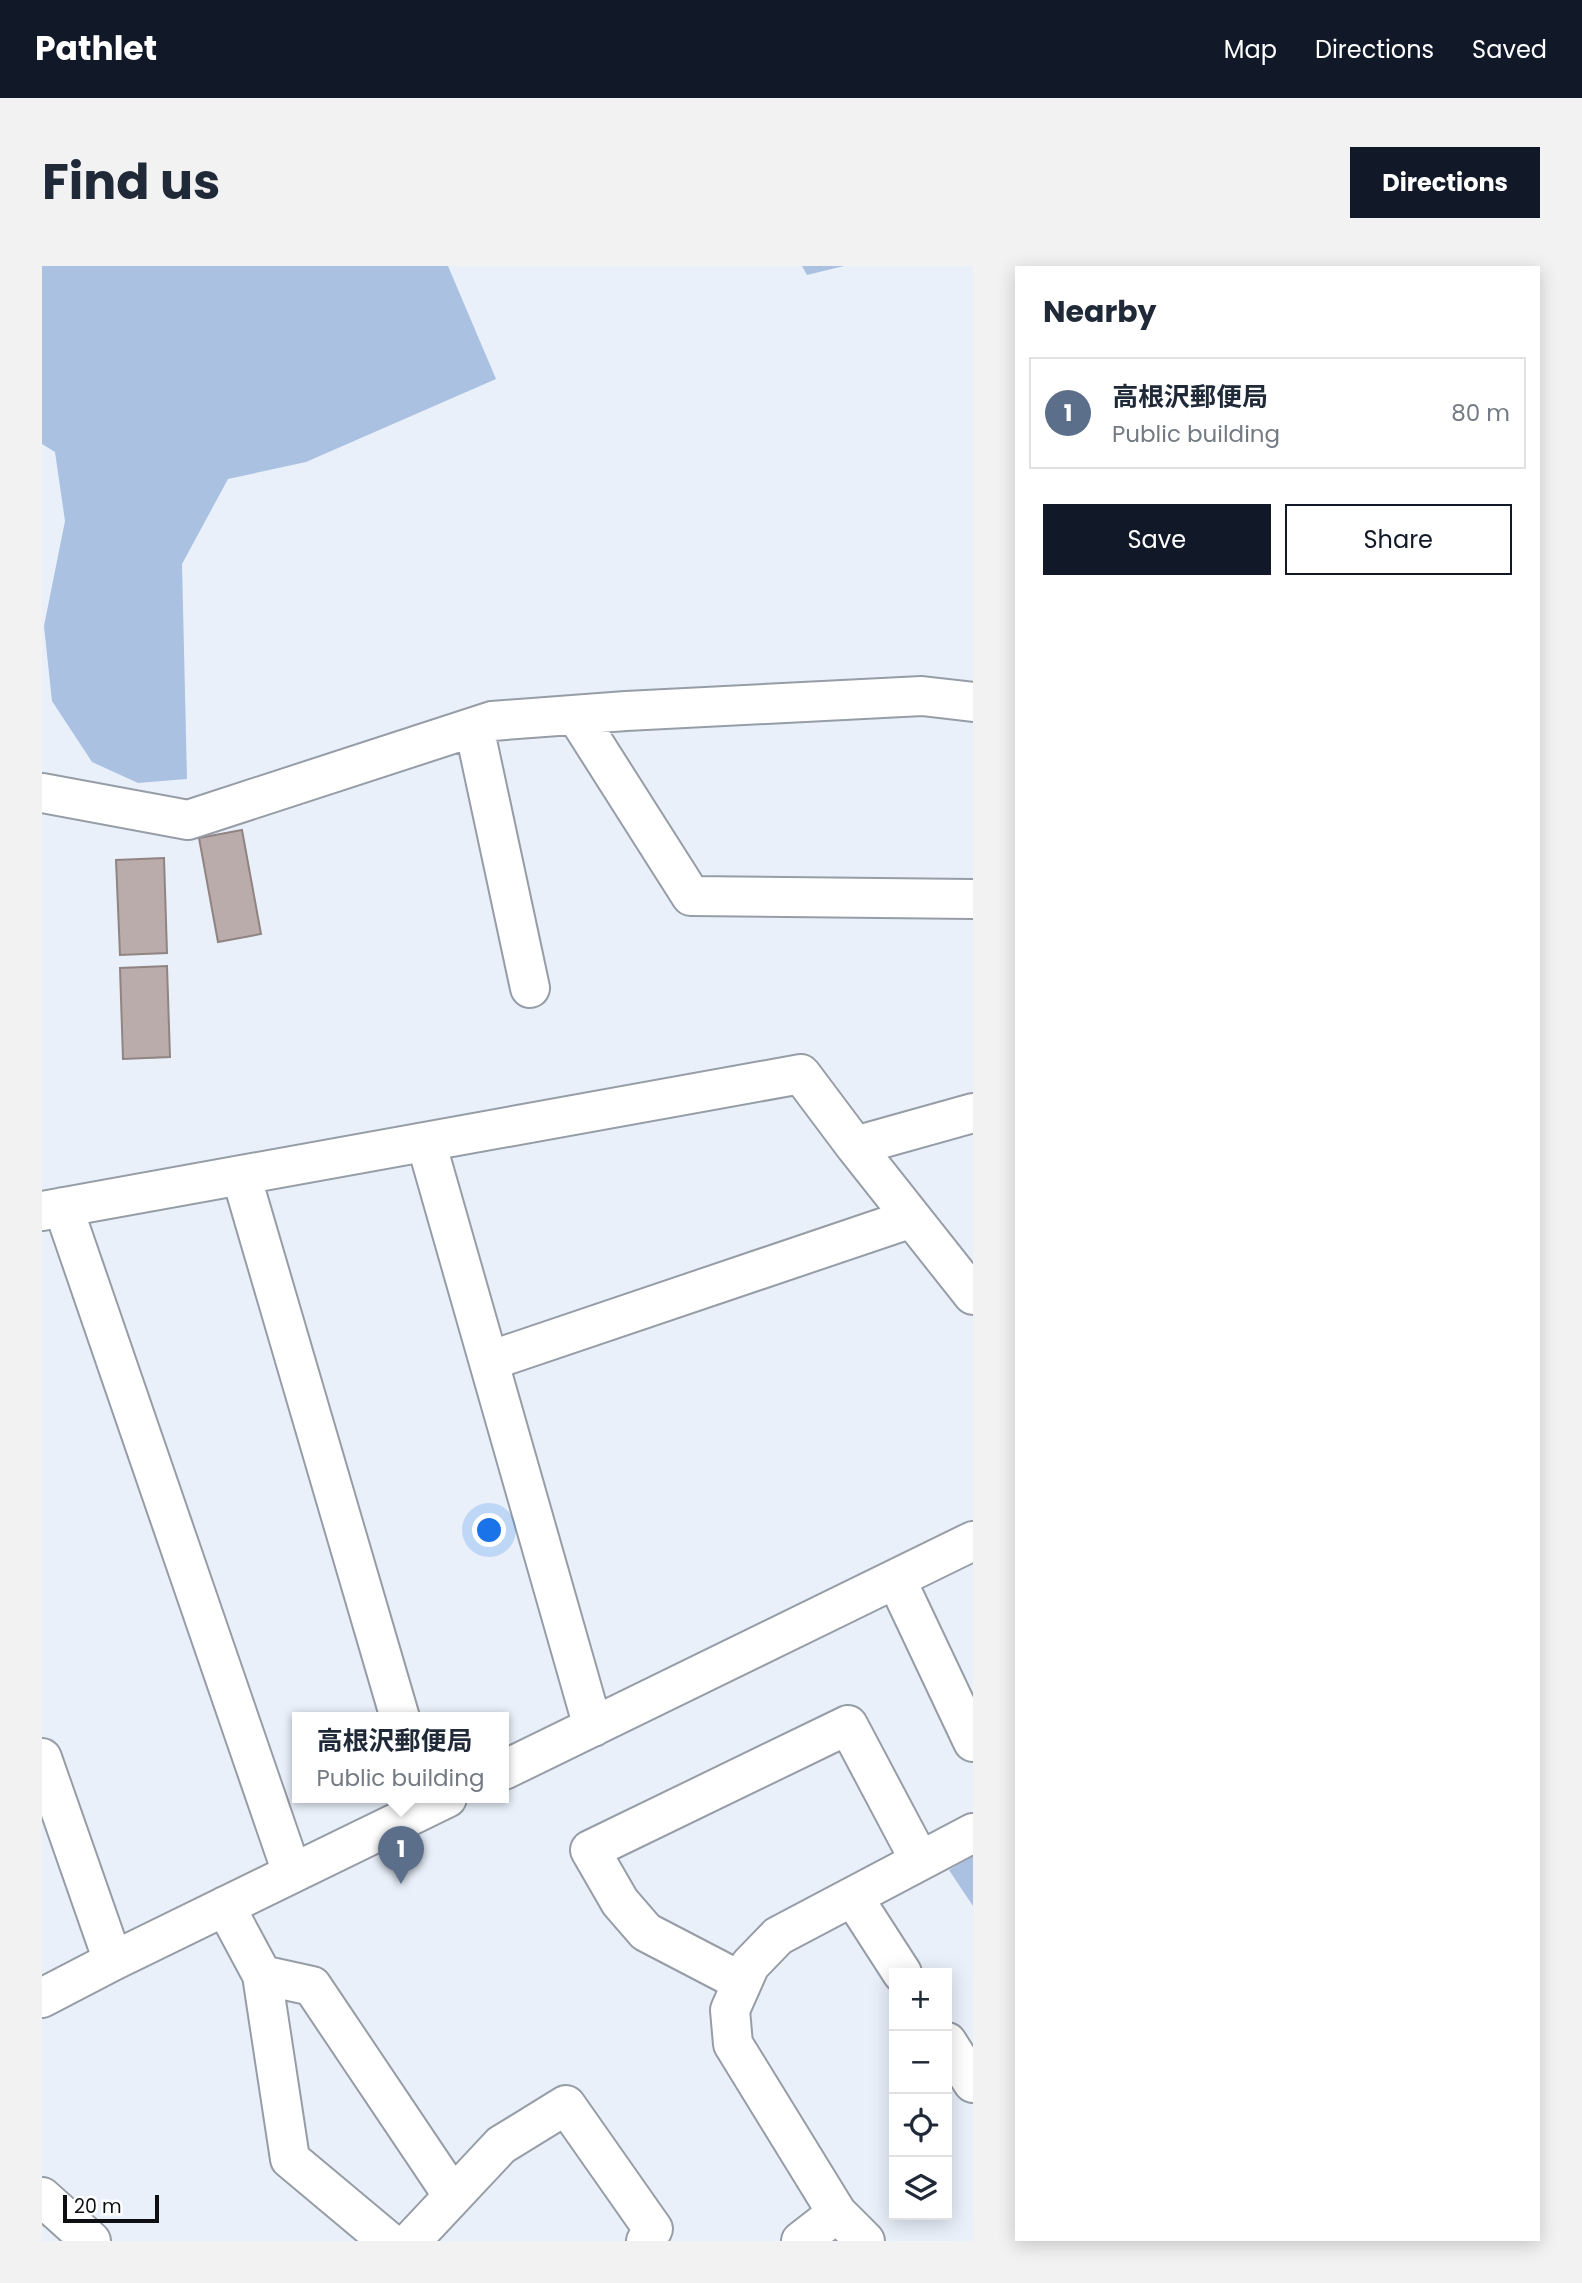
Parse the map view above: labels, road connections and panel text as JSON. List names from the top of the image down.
{
  "scale_bar": "20 m",
  "page": {
    "header": "Pathlet",
    "nav": ["Map", "Directions", "Saved"],
    "title": "Find us",
    "buttons": [
      "Directions",
      ["Save", "Share"]
    ],
    "heading": "Nearby",
    "list": [
      {
        "mark": "1",
        "name": "高根沢郵便局",
        "note": "Public building",
        "value": "80 m"
      }
    ],
    "popup": ["高根沢郵便局", "Public building"],
    "pins": "1",
    "map_buttons": ["+", "−"],
    "scale": "20 m"
  }
}
